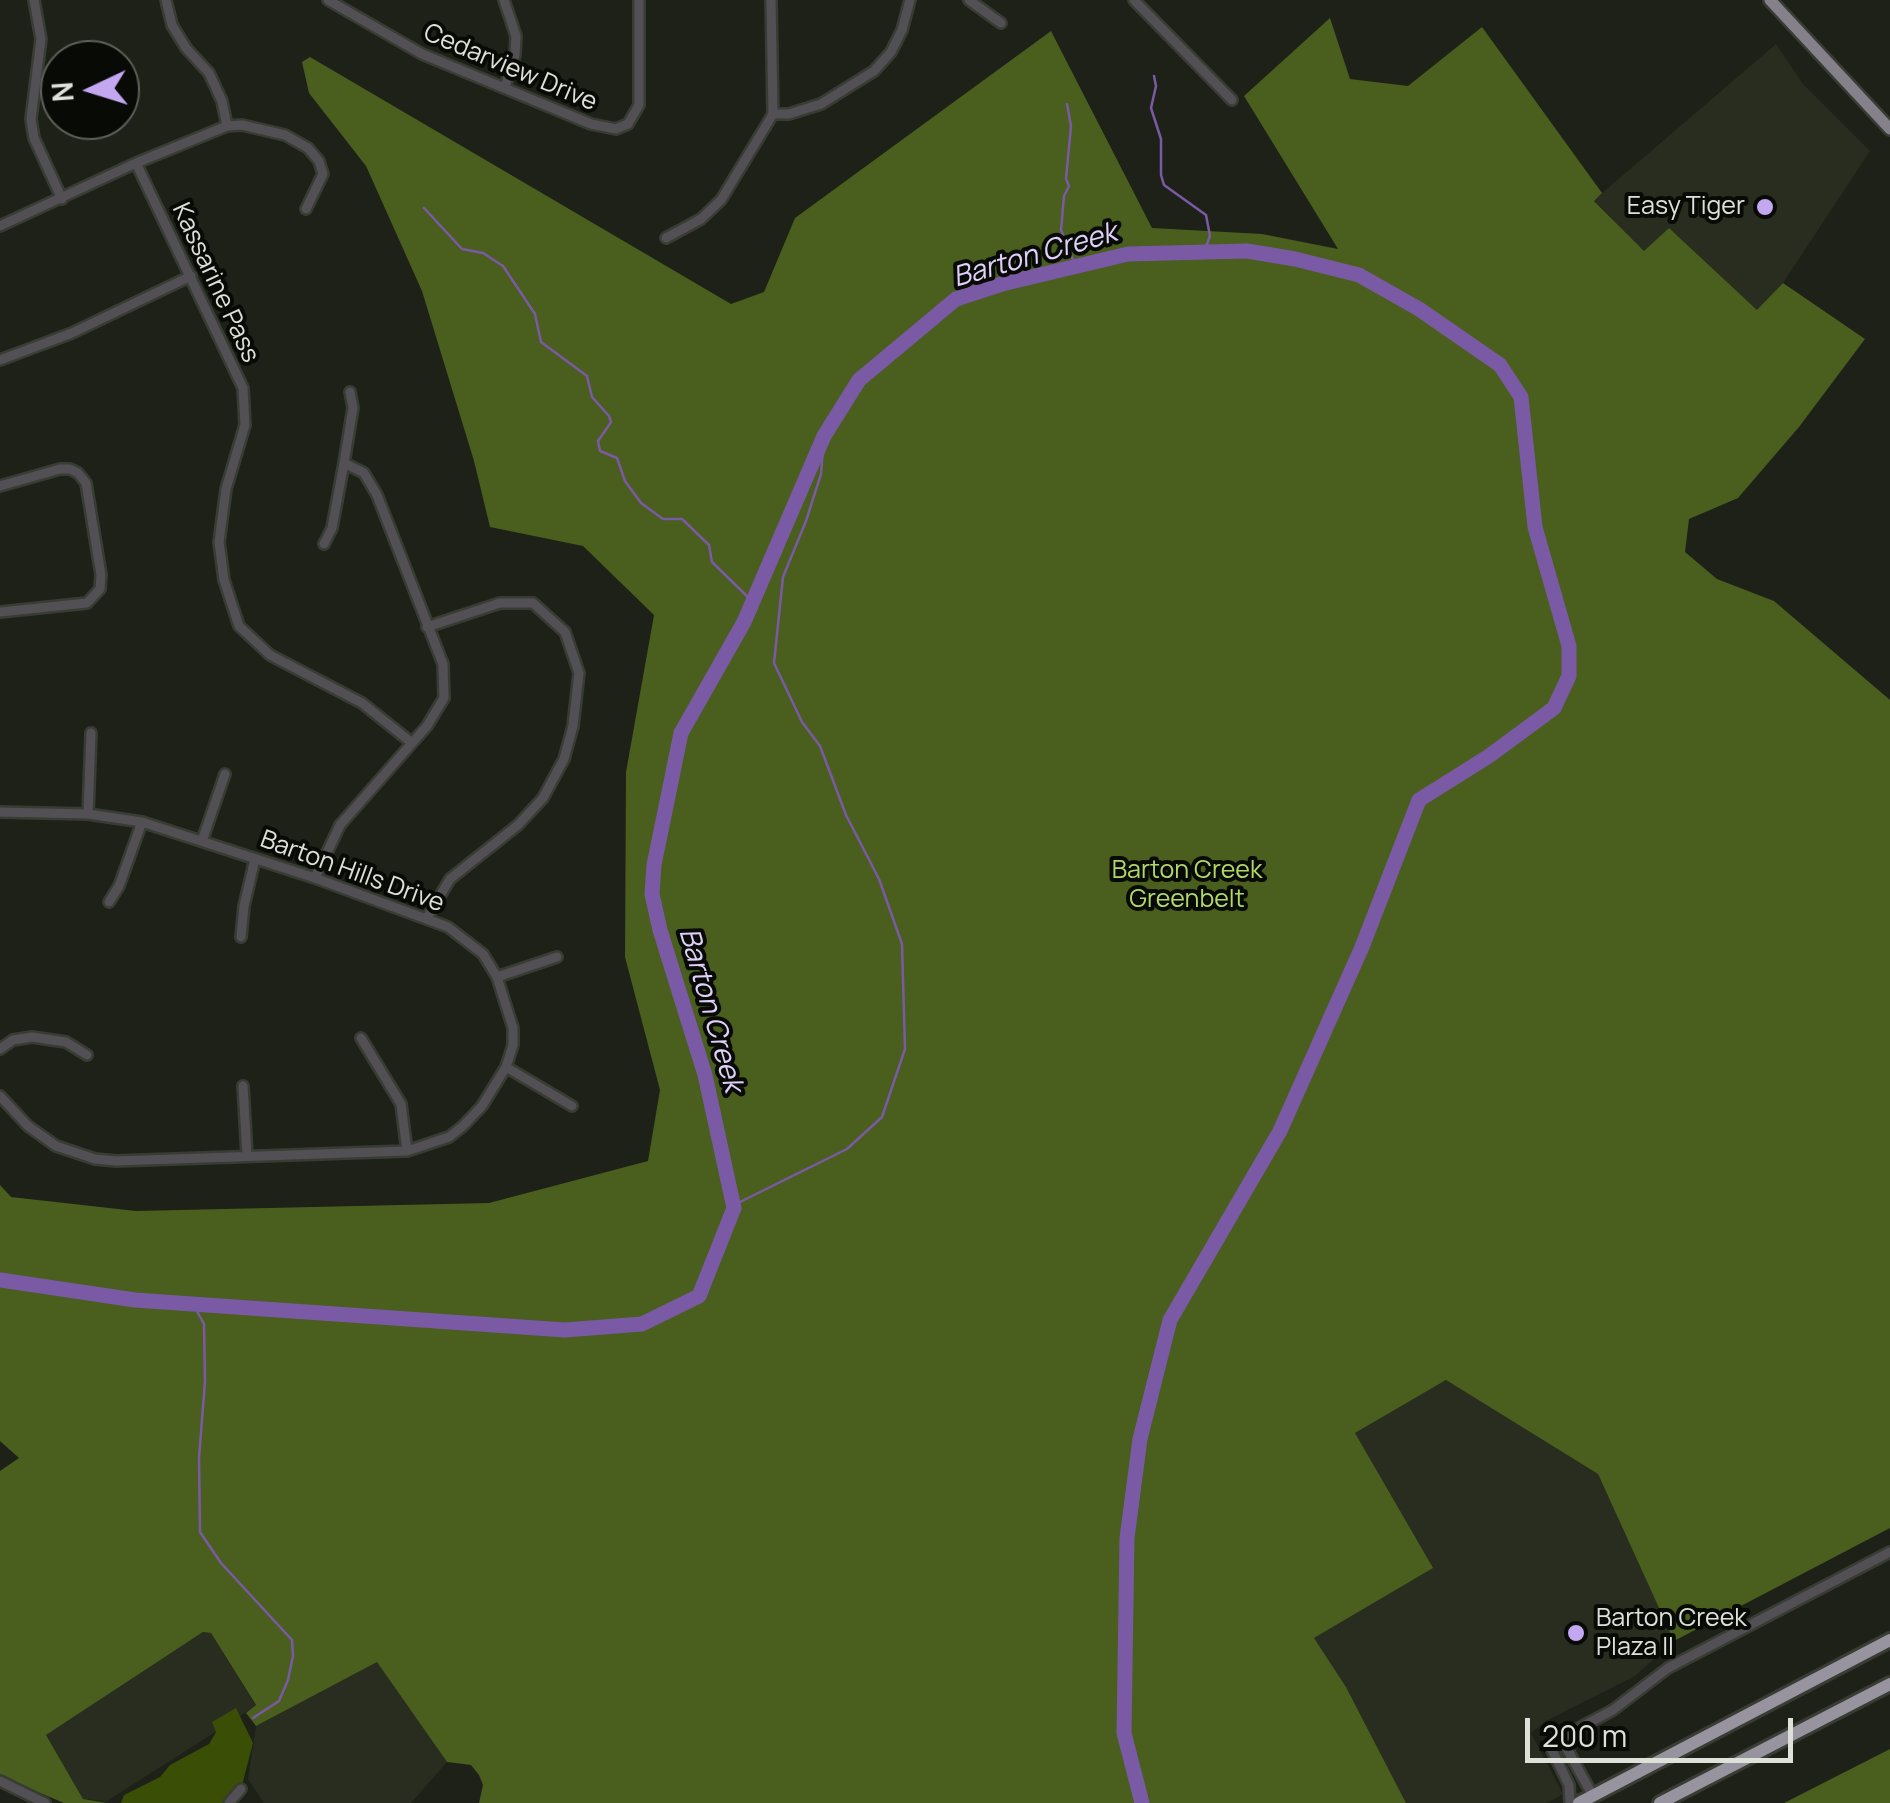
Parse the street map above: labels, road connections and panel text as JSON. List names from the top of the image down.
{
  "streets": {
    "street": ["Cedarview Drive", "Kassarine Pass", "Barton Hills Drive"]
  },
  "water": ["Barton Creek"],
  "parks": ["Barton Creek Greenbelt"],
  "places": ["Easy Tiger", "Barton Creek Plaza II"],
  "scale_bar": "200 m",
  "north": "left"
}
